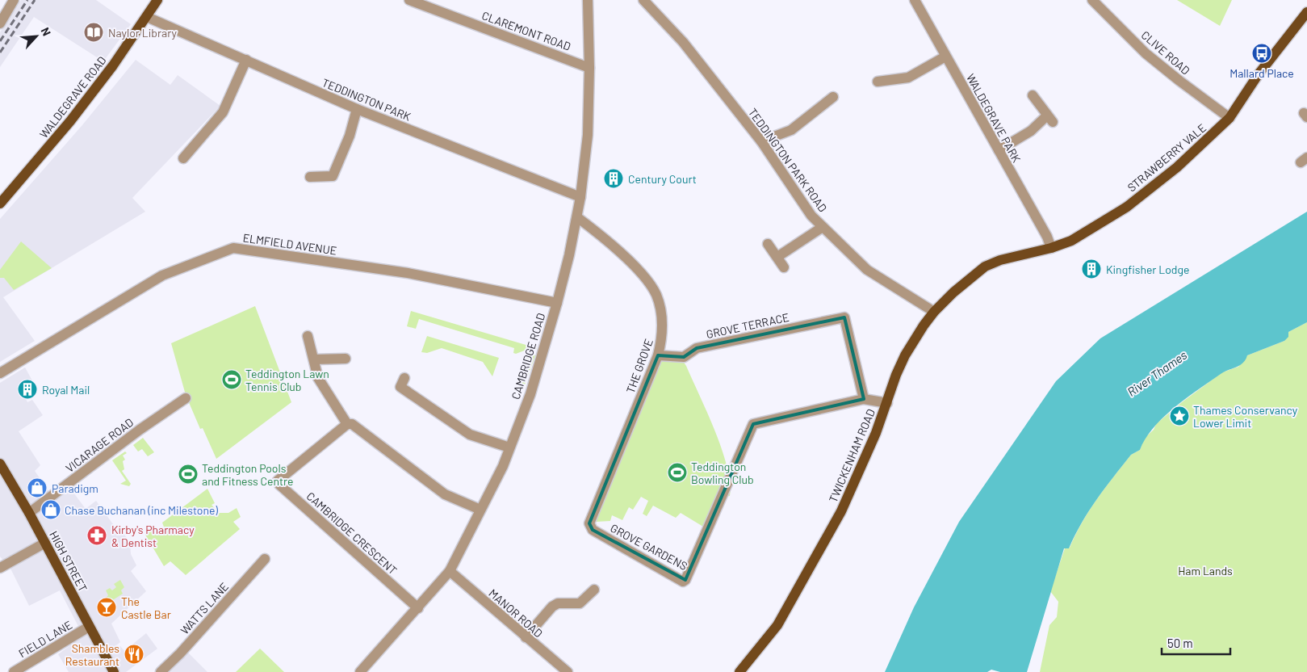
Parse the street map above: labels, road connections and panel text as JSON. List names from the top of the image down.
{
  "streets": {
    "main road": [
      "WALDEGRAVE ROAD",
      "STRAWBERRY VALE",
      "TWICKENHAM ROAD",
      "HIGH STREET"
    ],
    "street": [
      "CLAREMONT ROAD",
      "CLIVE ROAD",
      "TEDDINGTON PARK",
      "WALDEGRAVE PARK",
      "TEDDINGTON PARK ROAD",
      "ELMFIELD AVENUE",
      "GROVE TERRACE",
      "CAMBRIDGE ROAD",
      "THE GROVE",
      "VICARAGE ROAD",
      "CAMBRIDGE CRESCENT",
      "GROVE GARDENS",
      "WATTS LANE",
      "MANOR ROAD",
      "FIELD LANE"
    ]
  },
  "crossings": [
    ["CLAREMONT ROAD", "CAMBRIDGE ROAD"],
    ["CLIVE ROAD", "STRAWBERRY VALE"],
    ["WALDEGRAVE ROAD", "TEDDINGTON PARK"],
    ["TEDDINGTON PARK", "CAMBRIDGE ROAD"],
    ["WALDEGRAVE PARK", "STRAWBERRY VALE"],
    ["STRAWBERRY VALE", "TWICKENHAM ROAD"],
    ["TEDDINGTON PARK ROAD", "TWICKENHAM ROAD"],
    ["ELMFIELD AVENUE", "CAMBRIDGE ROAD"],
    ["GROVE TERRACE", "THE GROVE"],
    ["GROVE TERRACE", "GROVE GARDENS"],
    ["CAMBRIDGE ROAD", "THE GROVE"],
    ["CAMBRIDGE ROAD", "CAMBRIDGE CRESCENT"],
    ["CAMBRIDGE ROAD", "MANOR ROAD"],
    ["THE GROVE", "GROVE GARDENS"],
    ["VICARAGE ROAD", "HIGH STREET"],
    ["TWICKENHAM ROAD", "GROVE GARDENS"],
    ["HIGH STREET", "FIELD LANE"]
  ],
  "water": ["River Thames"],
  "parks": ["Ham Lands"],
  "places": {
    "library": ["Naylor Library"],
    "bus stop": ["Mallard Place"],
    "building": ["Century Court", "Kingfisher Lodge", "Royal Mail"],
    "sports": ["Teddington Lawn Tennis Club", "Teddington Bowling Club", "Teddington Pools and Fitness Centre"],
    "place": ["Thames Conservancy Lower Limit"],
    "shop": ["Paradigm", "Chase Buchanan (inc Milestone)"],
    "pharmacy": ["Kirby's Pharmacy & Dentist"],
    "bar": ["The Castle Bar"],
    "restaurant": ["Shambles Restaurant"]
  },
  "scale_bar": "50 m",
  "north": "top right"
}
